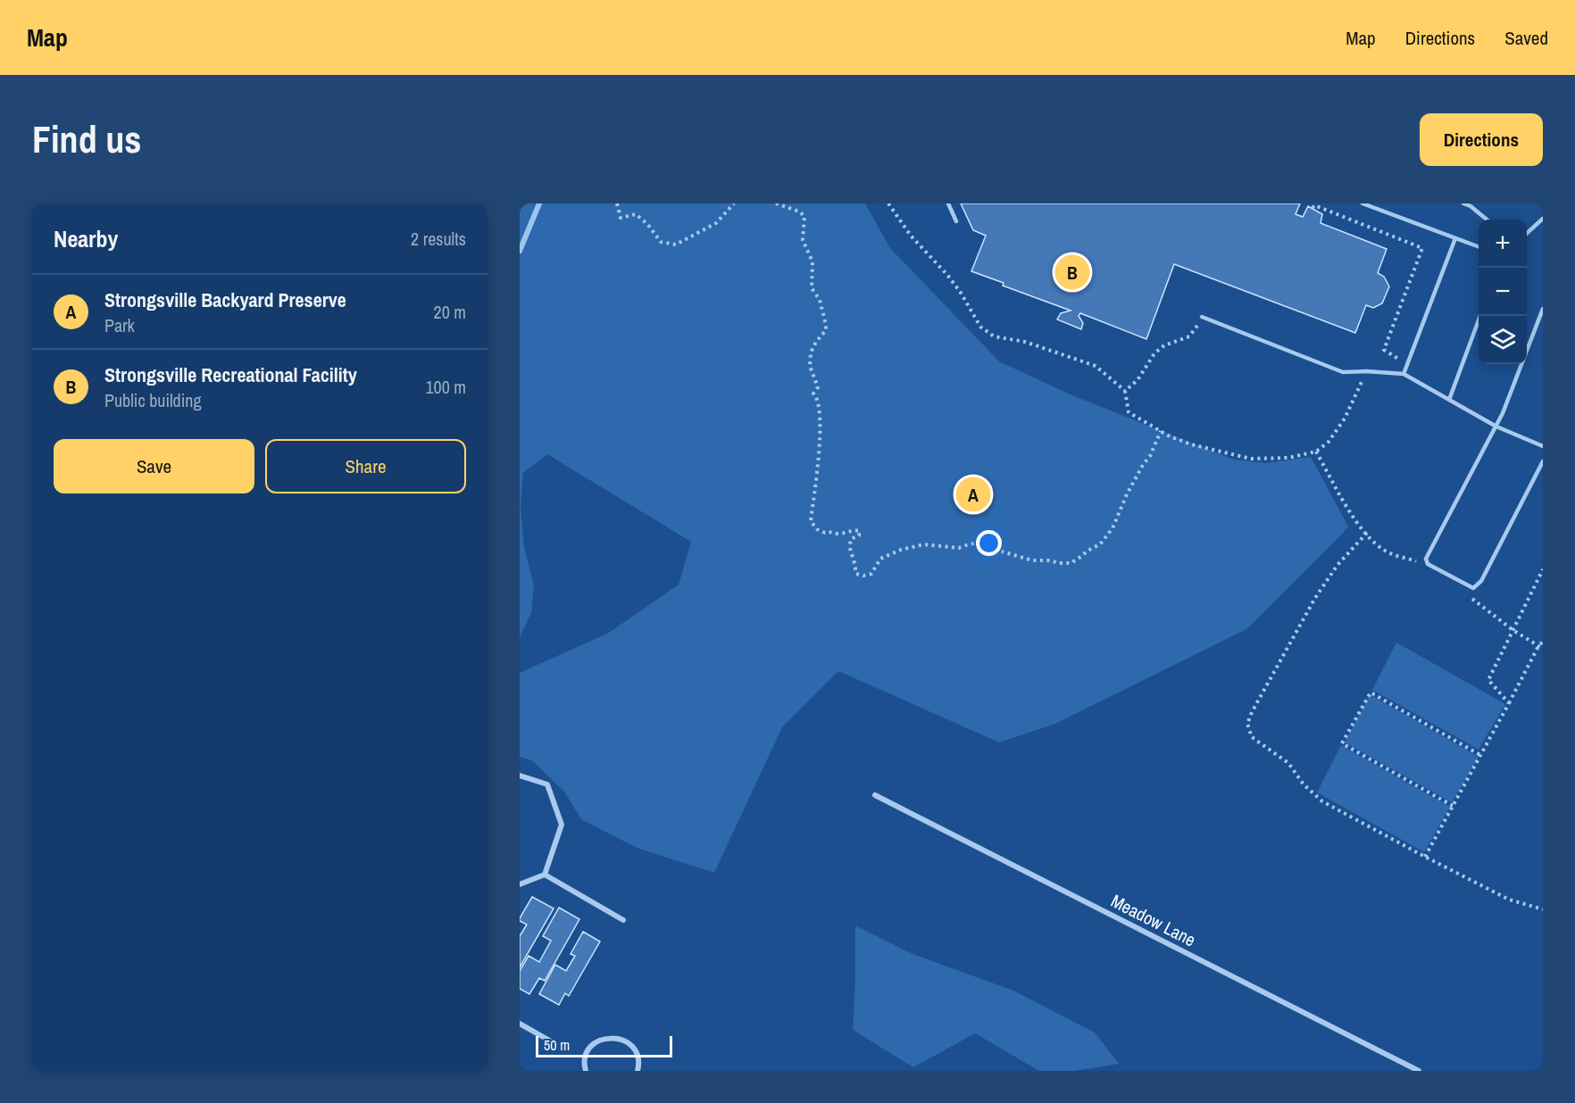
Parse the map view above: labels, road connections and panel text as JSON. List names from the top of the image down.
{
  "streets": {
    "street": ["Meadow Lane"]
  },
  "scale_bar": "50 m",
  "page": {
    "header": "Map",
    "nav": ["Map", "Directions", "Saved"],
    "buttons": [
      "Directions",
      ["Save", "Share"]
    ],
    "title": "Find us",
    "heading": ["Nearby", "2 results"],
    "map_buttons": ["+", "−"],
    "pins": ["B", "A"],
    "list": [
      {
        "mark": "A",
        "name": "Strongsville Backyard Preserve",
        "note": "Park",
        "value": "20 m"
      },
      {
        "mark": "B",
        "name": "Strongsville Recreational Facility",
        "note": "Public building",
        "value": "100 m"
      }
    ],
    "scale": "50 m"
  }
}
